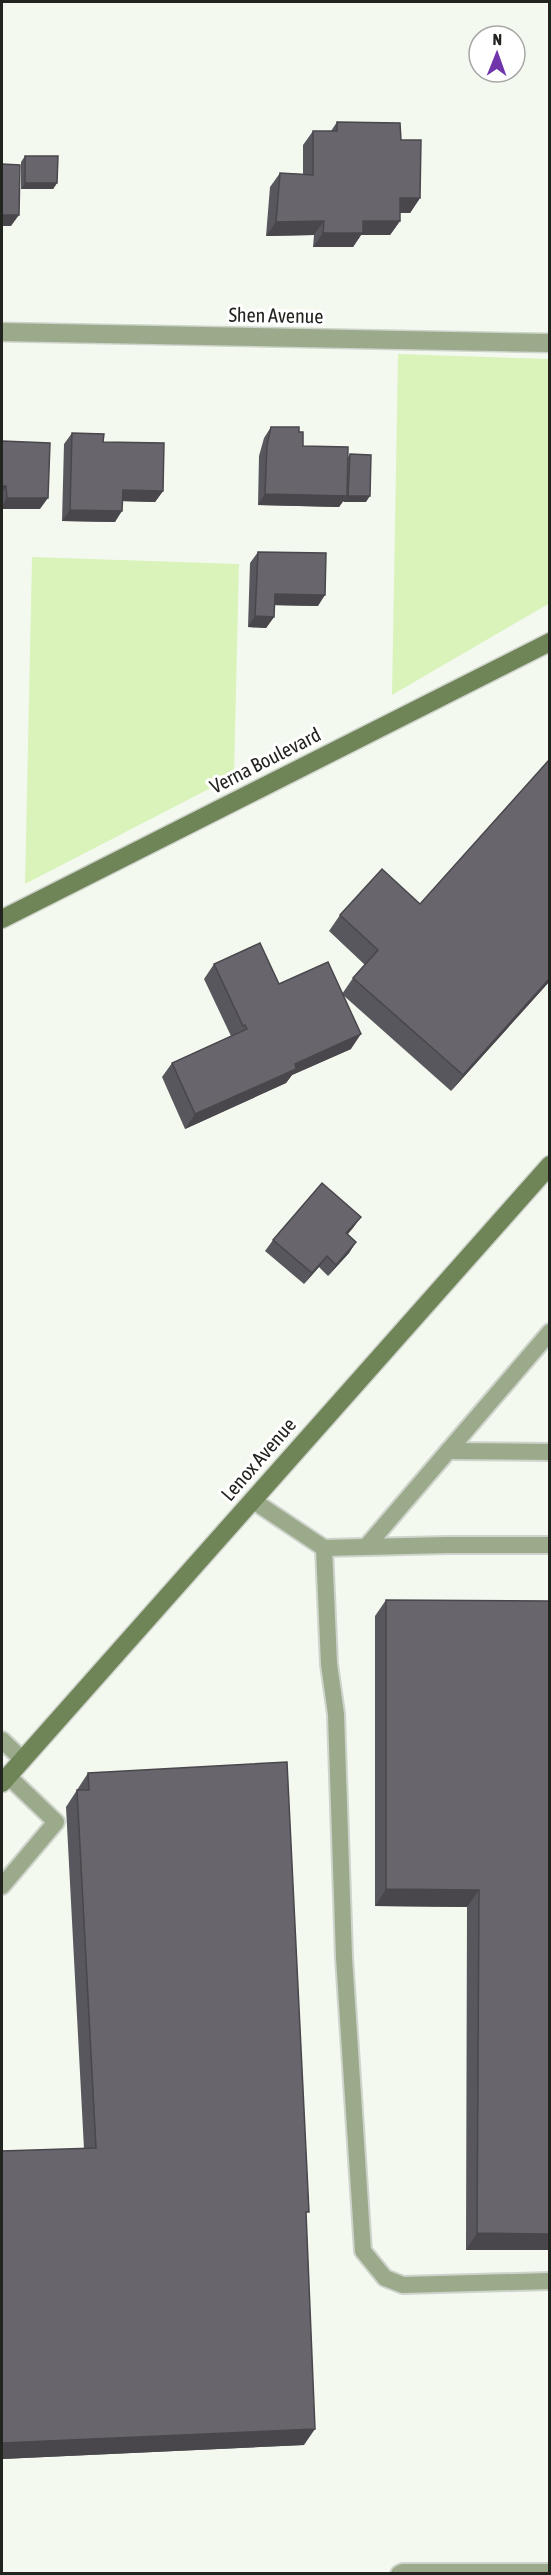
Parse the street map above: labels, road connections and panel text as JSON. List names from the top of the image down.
{
  "streets": {
    "main road": ["Verna Boulevard", "Lenox Avenue"],
    "street": ["Shen Avenue"]
  },
  "north": "top"
}
